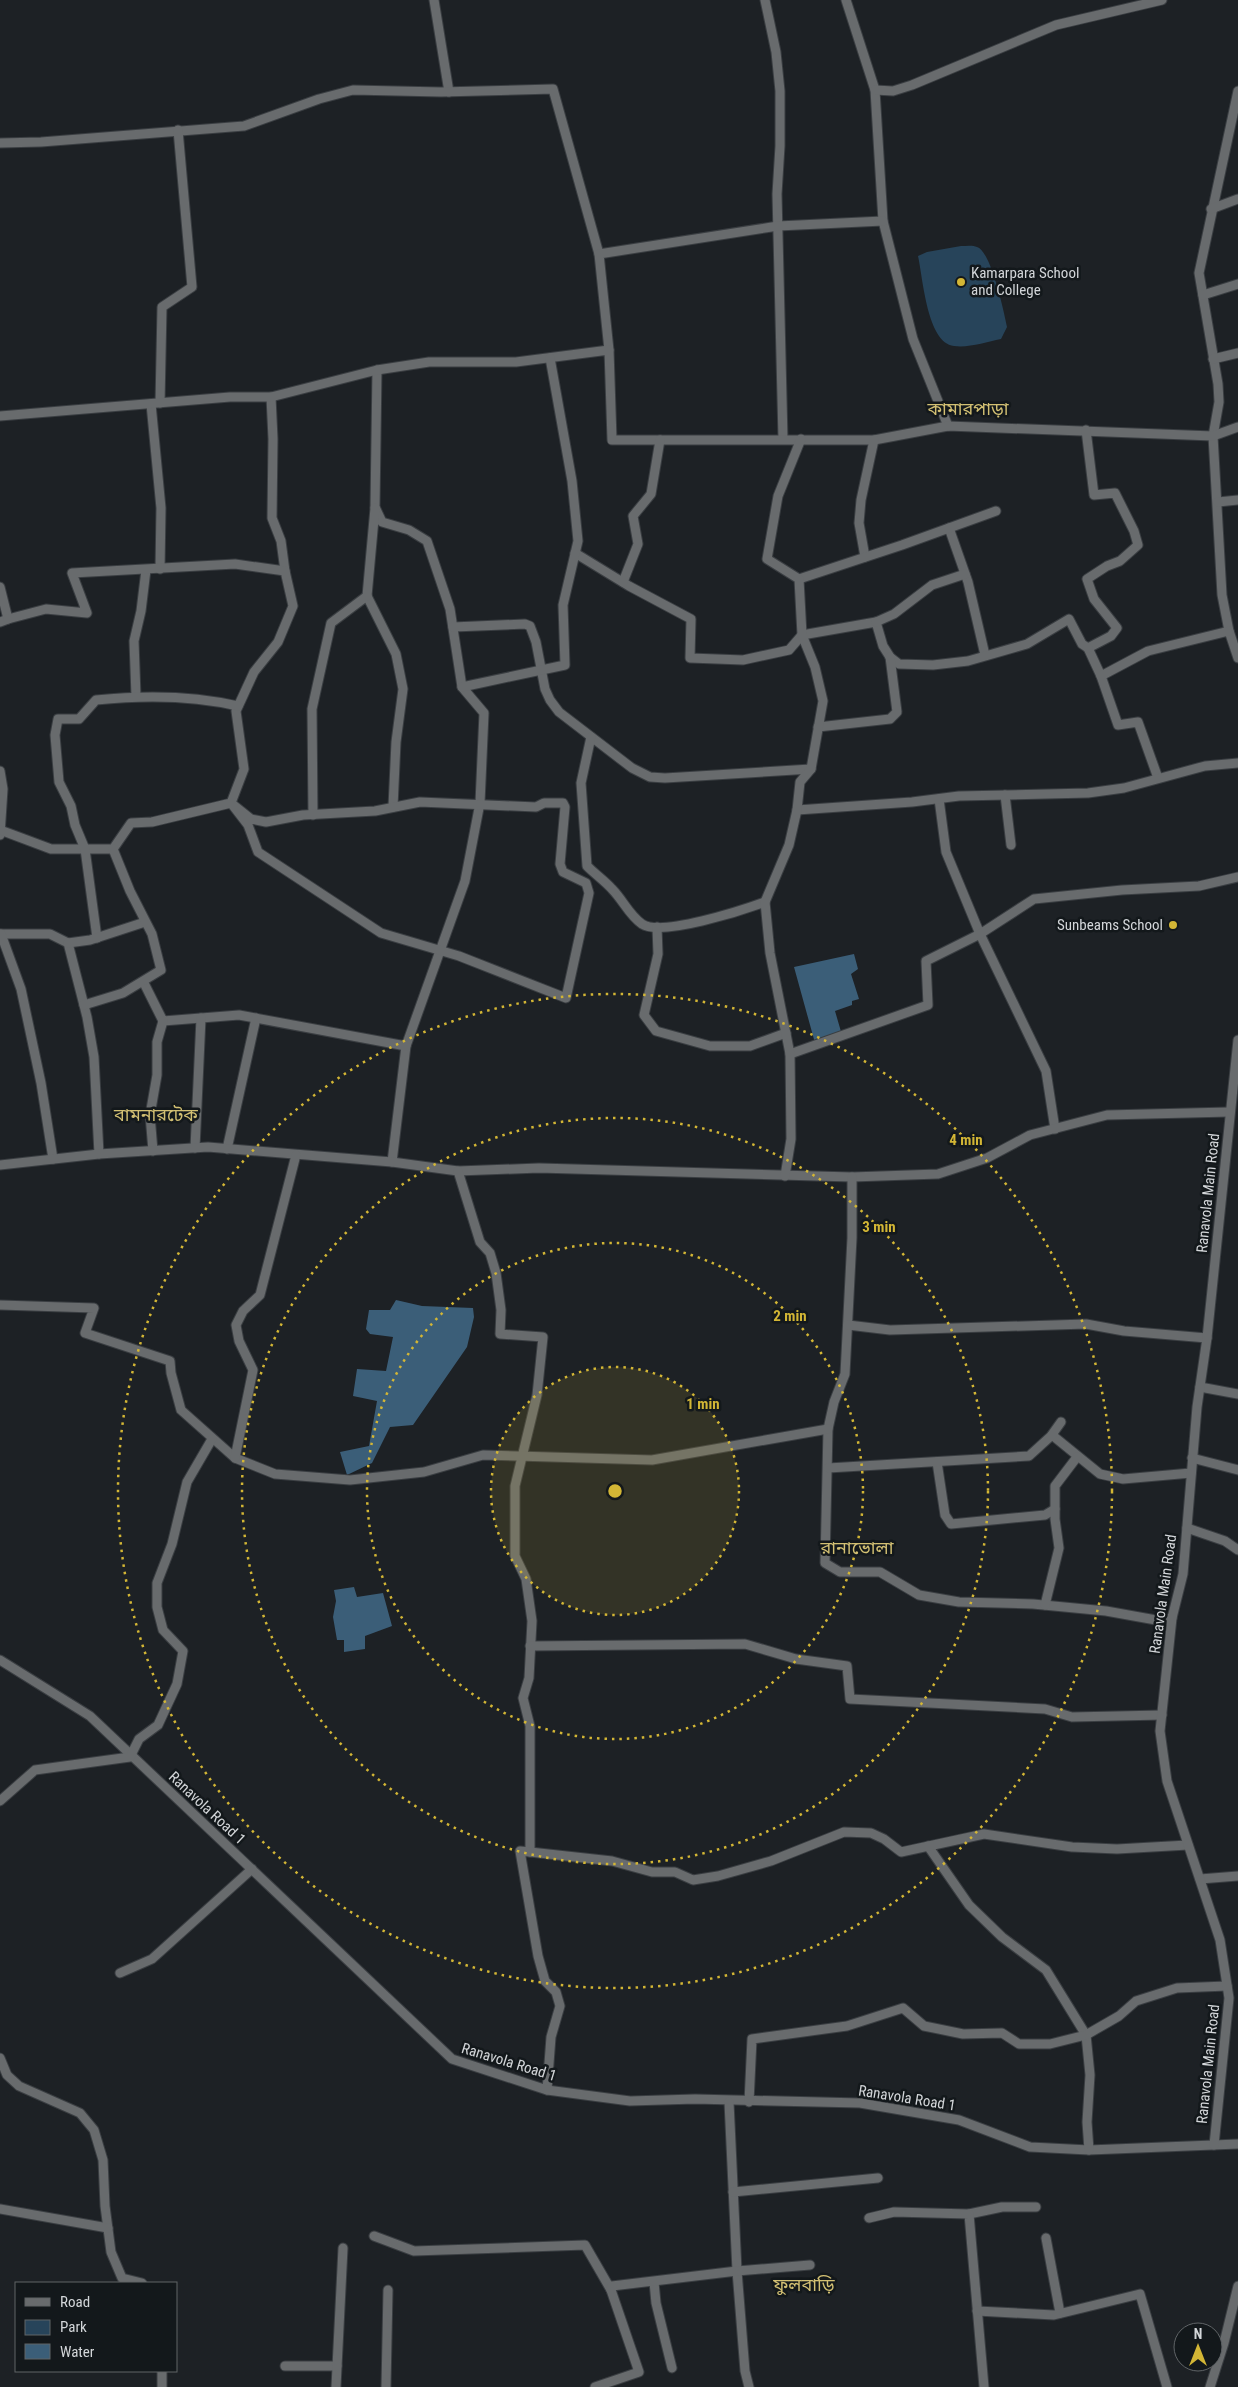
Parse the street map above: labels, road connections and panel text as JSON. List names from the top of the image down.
{
  "streets": {
    "street": ["Ranavola Main Road", "Ranavola Road 1"]
  },
  "crossings": [
    ["Ranavola Main Road", "Ranavola Road 1"]
  ],
  "districts": [
    "কামারপাড়া",
    "বামনারটেক",
    "রানাভোলা",
    "ফুলবাড়ি"
  ],
  "places": ["Kamarpara School and College", "Sunbeams School"],
  "legend": ["Road", "Park", "Water"],
  "north": "top",
  "rings": [
    "4 min",
    "3 min",
    "2 min",
    "1 min"
  ]
}
